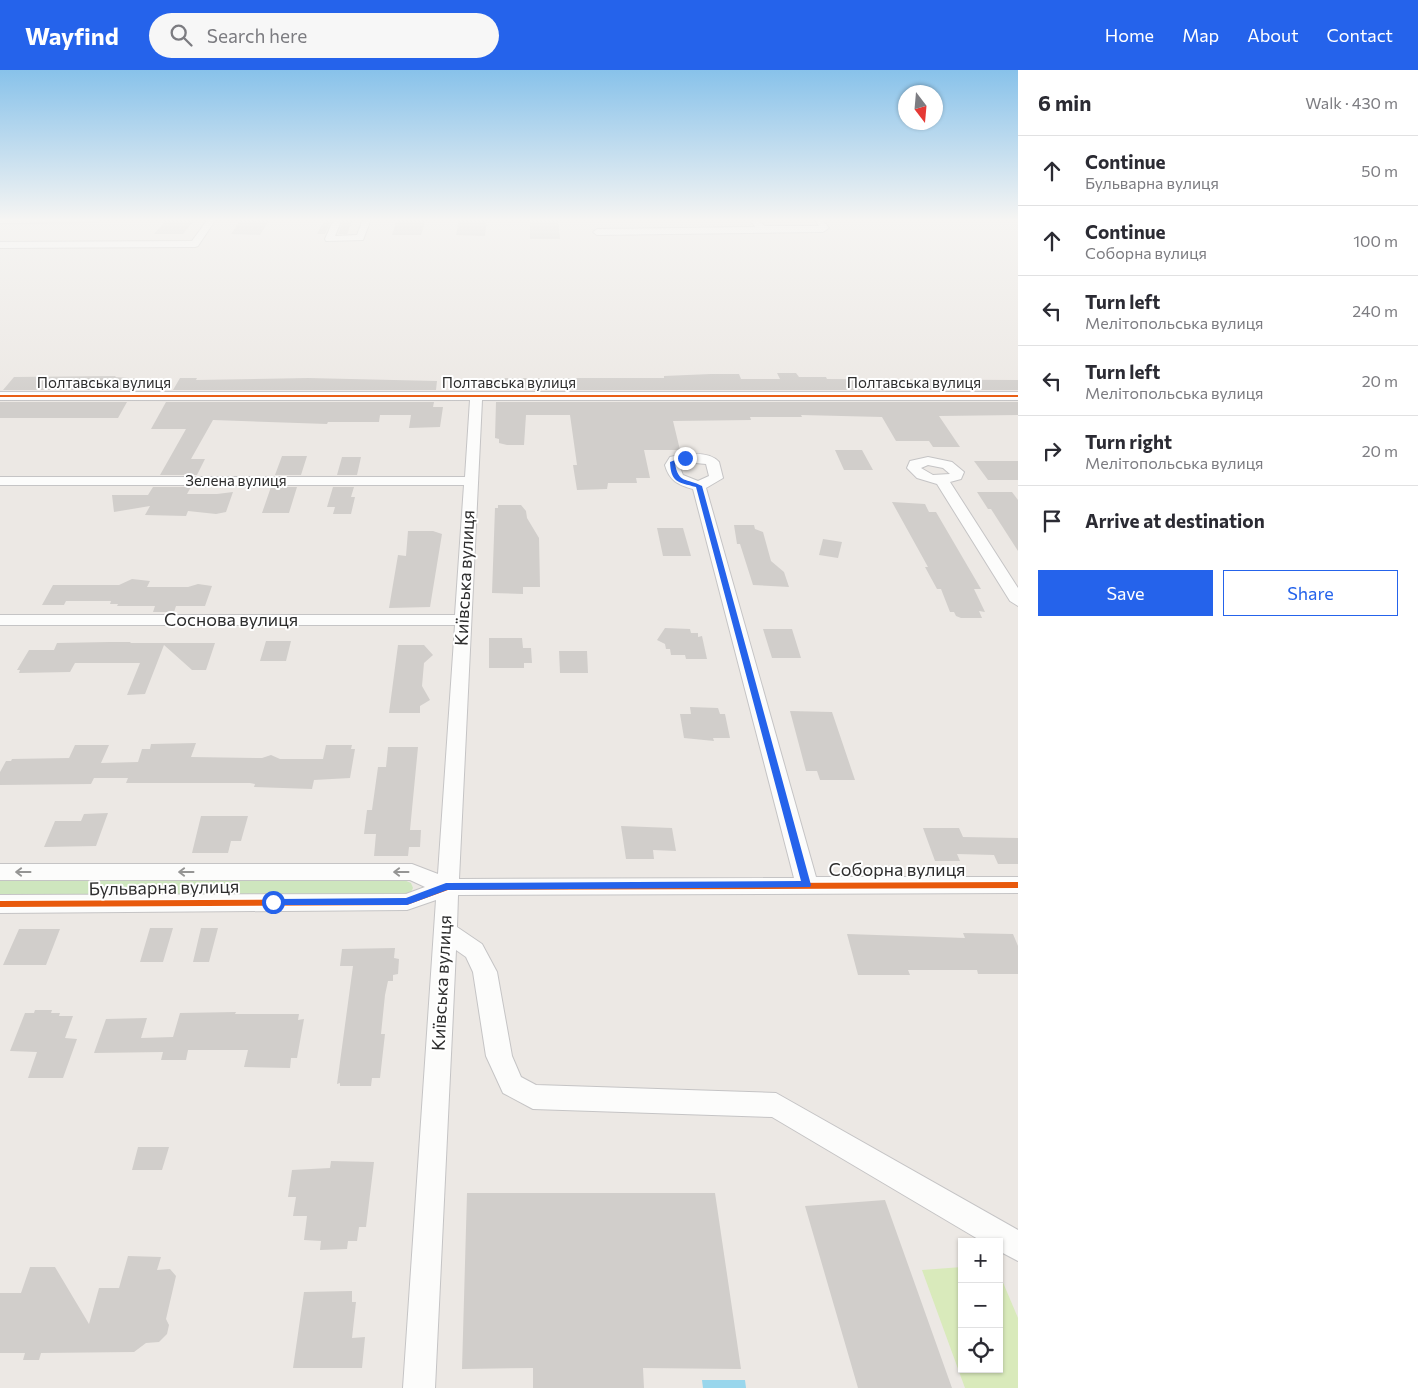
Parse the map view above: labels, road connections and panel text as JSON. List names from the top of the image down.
{
  "streets": {
    "street": [
      "Полтавська вулиця",
      "Зелена вулиця",
      "Київська вулиця",
      "Соснова вулиця",
      "Соборна вулиця",
      "Бульварна вулиця"
    ]
  },
  "crossings": [
    ["Полтавська вулиця", "Київська вулиця"],
    ["Зелена вулиця", "Київська вулиця"],
    ["Київська вулиця", "Соснова вулиця"],
    ["Київська вулиця", "Соборна вулиця"],
    ["Київська вулиця", "Бульварна вулиця"],
    ["Соборна вулиця", "Бульварна вулиця"]
  ],
  "north": "bottom",
  "page": {
    "header": "Wayfind",
    "search": "Search here",
    "nav": [
      "Home",
      "Map",
      "About",
      "Contact"
    ],
    "heading": ["6 min", "Walk · 430 m"],
    "list": [
      ["Continue", "Бульварна вулиця", "50 m"],
      ["Continue", "Соборна вулиця", "100 m"],
      ["Turn left", "Мелітопольська вулиця", "240 m"],
      ["Turn left", "Мелітопольська вулиця", "20 m"],
      ["Turn right", "Мелітопольська вулиця", "20 m"],
      "Arrive at destination"
    ],
    "buttons": ["Save", "Share"],
    "map_buttons": ["+", "−"]
  }
}
